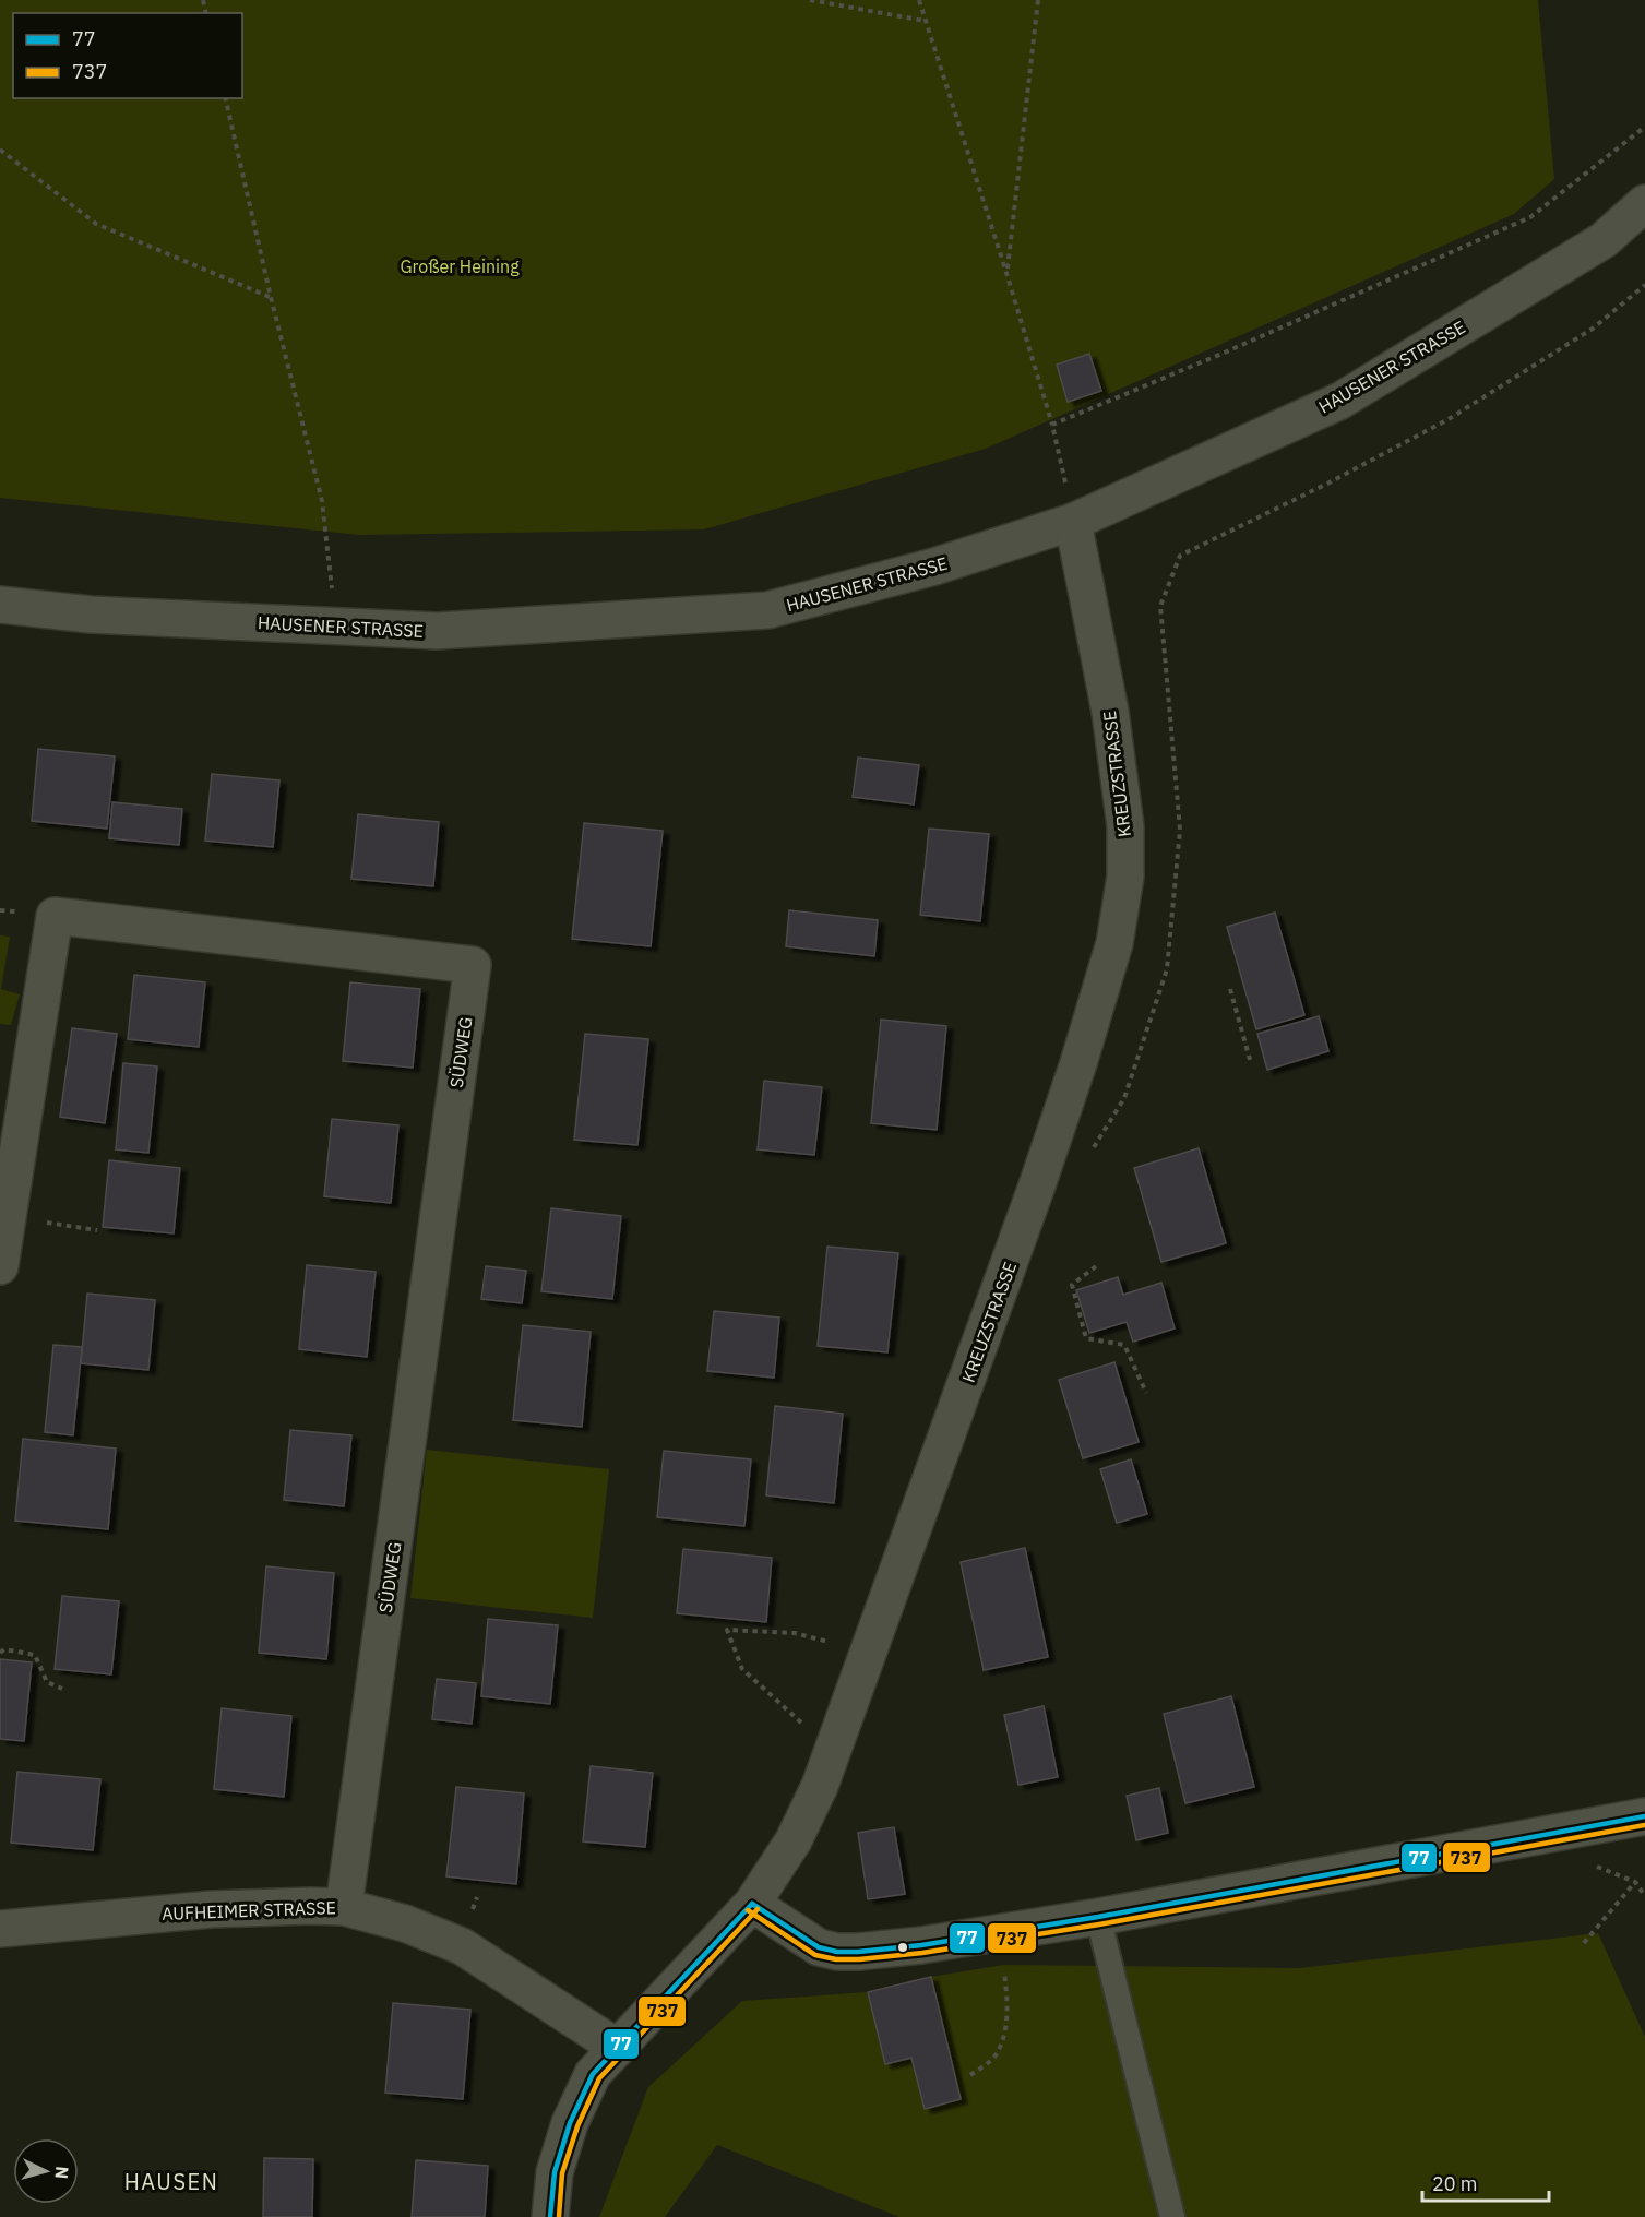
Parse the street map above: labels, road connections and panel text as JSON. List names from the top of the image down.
{
  "streets": {
    "street": [
      "HAUSENER STRASSE",
      "KREUZSTRASSE",
      "SÜDWEG",
      "AUFHEIMER STRASSE"
    ]
  },
  "crossings": [
    ["HAUSENER STRASSE", "KREUZSTRASSE"],
    ["KREUZSTRASSE", "AUFHEIMER STRASSE"],
    ["SÜDWEG", "AUFHEIMER STRASSE"]
  ],
  "districts": ["HAUSEN"],
  "parks": ["Großer Heining"],
  "lines": ["transit line 77", "transit line 737"],
  "legend": ["77", "737"],
  "scale_bar": "20 m",
  "north": "right"
}
